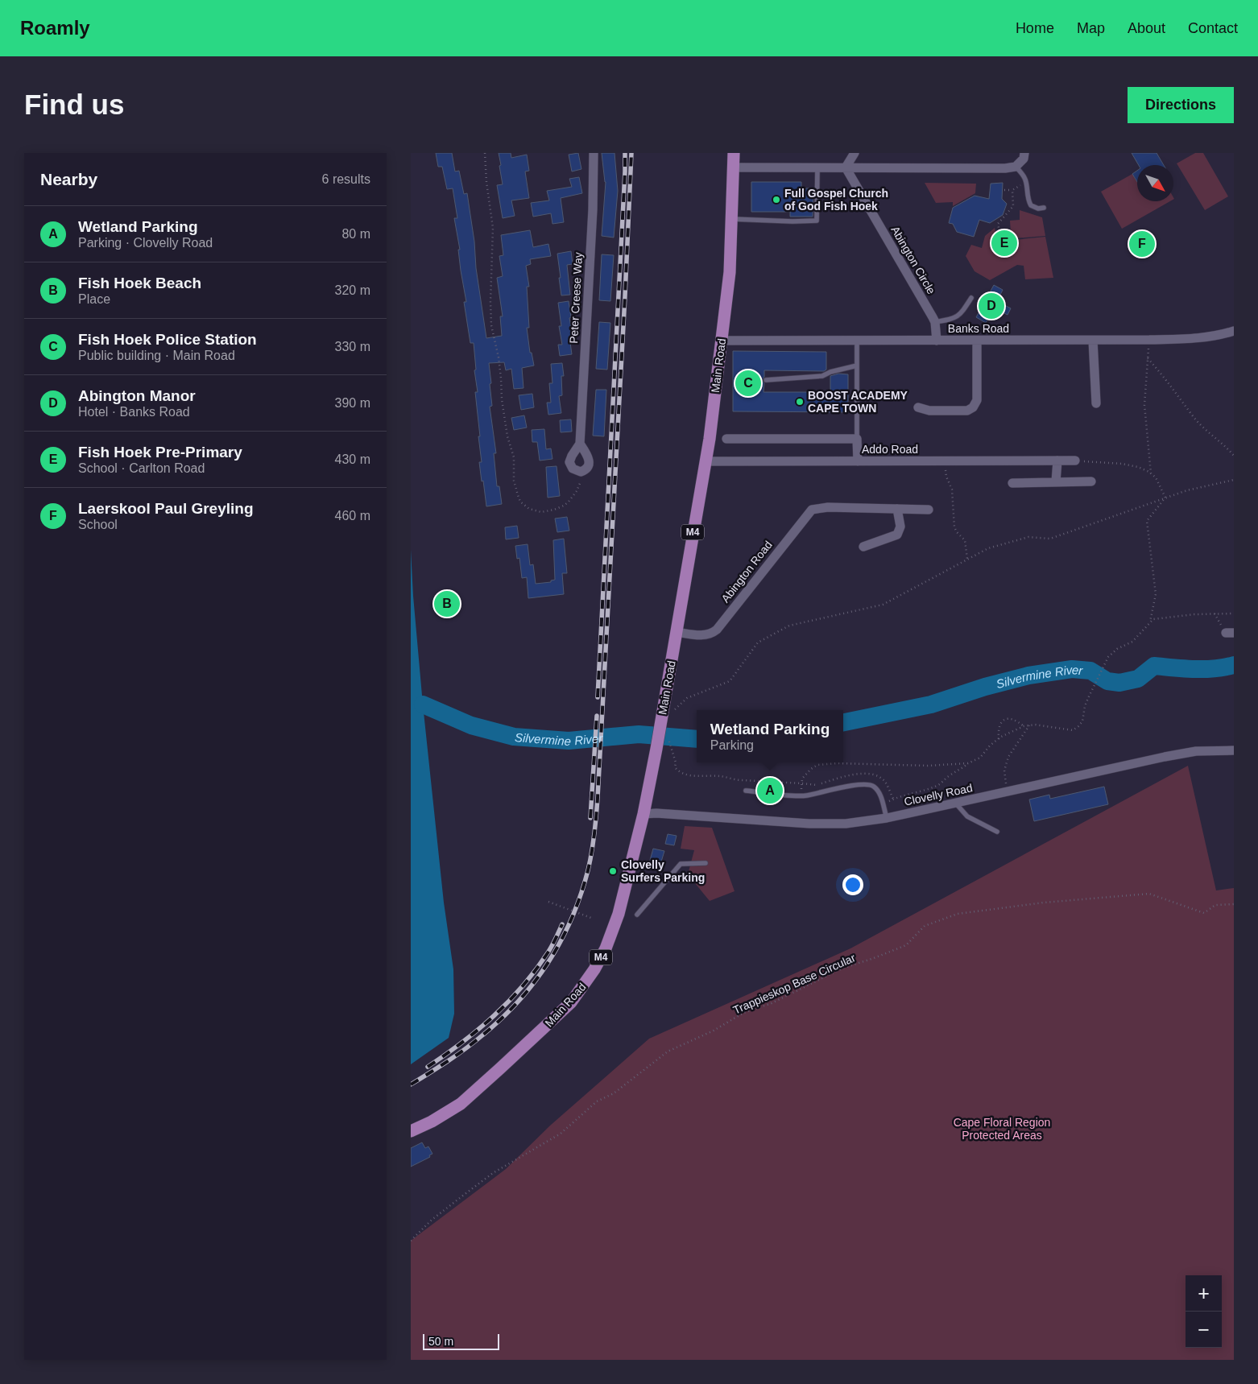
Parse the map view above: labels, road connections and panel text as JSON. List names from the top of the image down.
{
  "streets": {
    "main road": ["Main Road", "M4"],
    "street": [
      "Abington Circle",
      "Peter Creese Way",
      "Banks Road",
      "Addo Road",
      "Abington Road",
      "Clovelly Road"
    ],
    "path": ["Trappieskop Base Circular"]
  },
  "crossings": [
    ["Abington Circle", "Banks Road"],
    ["Banks Road", "Main Road"],
    ["Main Road", "Addo Road"],
    ["Main Road", "Abington Road"],
    ["Main Road", "Clovelly Road"]
  ],
  "water": ["Silvermine River"],
  "parks": ["Cape Floral Region Protected Areas"],
  "places": ["Full Gospel Church of God Fish Hoek", "BOOST ACADEMY CAPE TOWN", "Clovelly Surfers Parking"],
  "scale_bar": "50 m",
  "north": "bottom right",
  "page": {
    "header": "Roamly",
    "nav": [
      "Home",
      "Map",
      "About",
      "Contact"
    ],
    "buttons": "Directions",
    "title": "Find us",
    "heading": ["Nearby", "6 results"],
    "list": [
      {
        "mark": "A",
        "name": "Wetland Parking",
        "note": "Parking · Clovelly Road",
        "value": "80 m"
      },
      {
        "mark": "B",
        "name": "Fish Hoek Beach",
        "note": "Place",
        "value": "320 m"
      },
      {
        "mark": "C",
        "name": "Fish Hoek Police Station",
        "note": "Public building · Main Road",
        "value": "330 m"
      },
      {
        "mark": "D",
        "name": "Abington Manor",
        "note": "Hotel · Banks Road",
        "value": "390 m"
      },
      {
        "mark": "E",
        "name": "Fish Hoek Pre-Primary",
        "note": "School · Carlton Road",
        "value": "430 m"
      },
      {
        "mark": "F",
        "name": "Laerskool Paul Greyling",
        "note": "School",
        "value": "460 m"
      }
    ],
    "pins": [
      "E",
      "F",
      "D",
      "C",
      "B",
      "A"
    ],
    "popup": ["Wetland Parking", "Parking"],
    "map_buttons": ["+", "−"],
    "scale": "50 m"
  }
}
